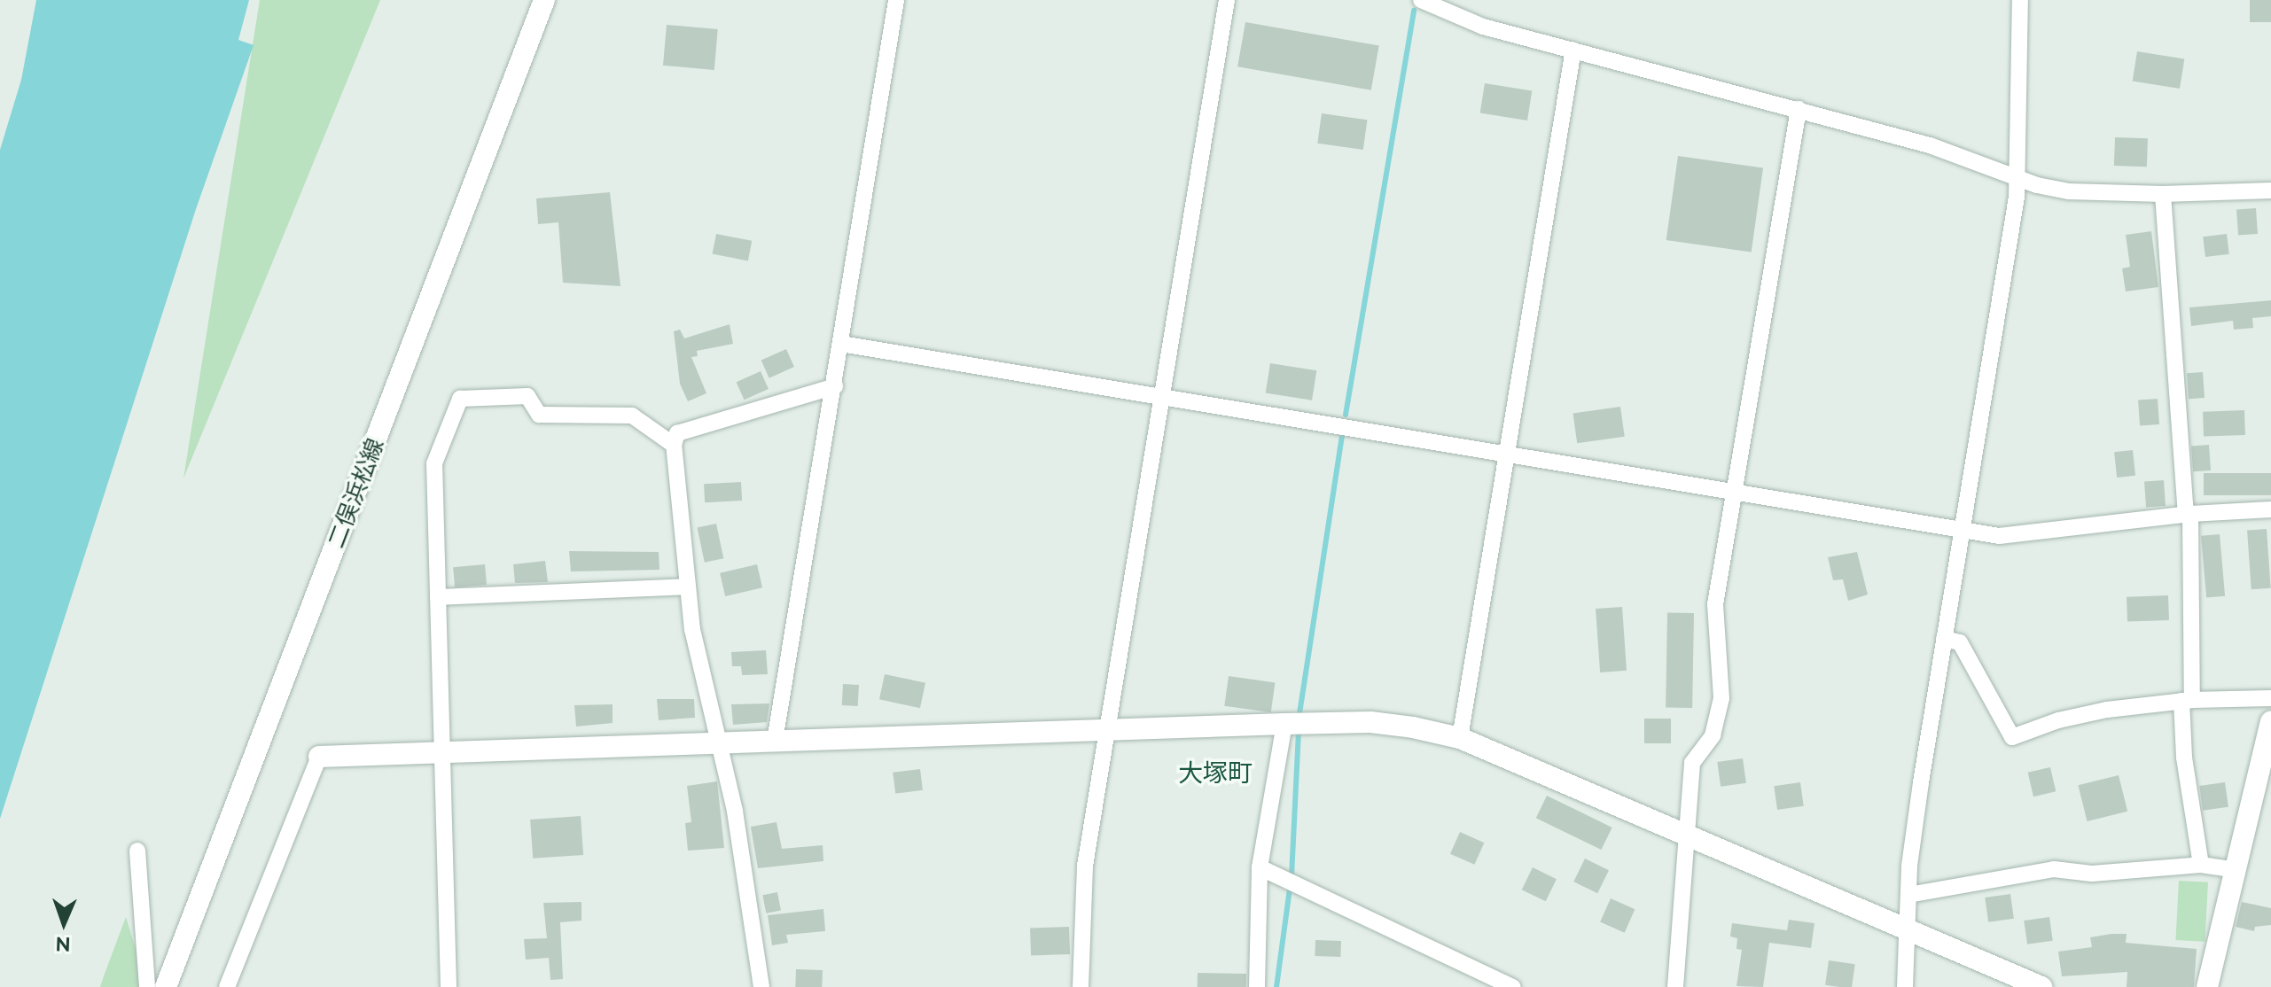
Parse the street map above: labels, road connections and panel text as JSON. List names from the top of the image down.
{
  "streets": {
    "street": ["二俣浜松線"]
  },
  "districts": ["大塚町"],
  "north": "bottom"
}
